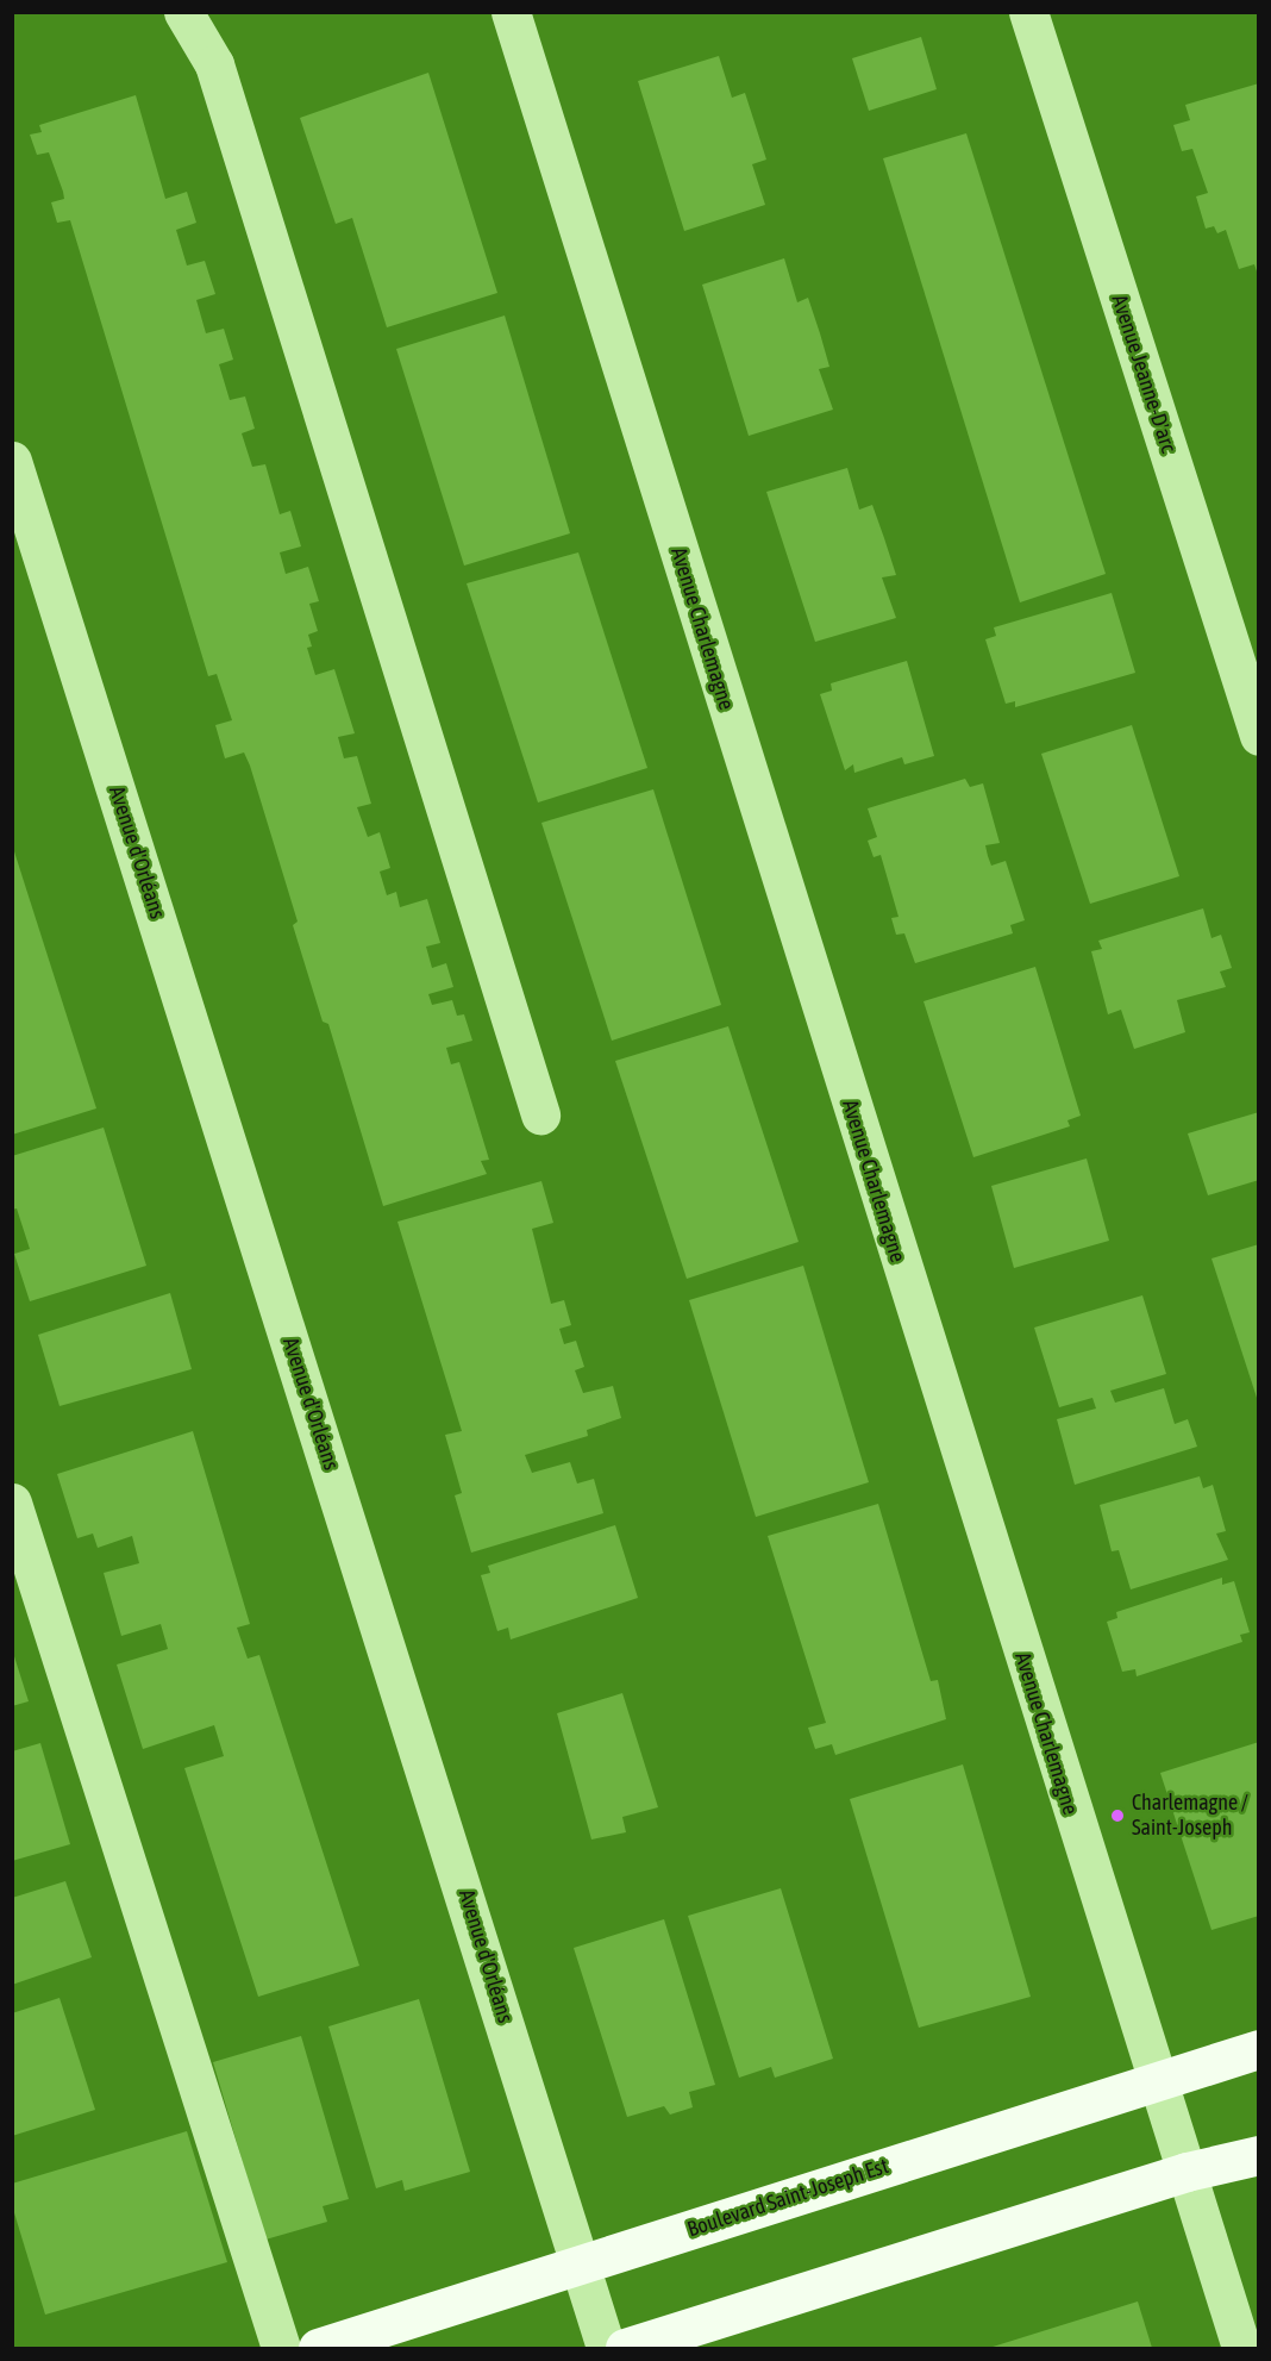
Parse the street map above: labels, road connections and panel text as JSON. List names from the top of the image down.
{
  "streets": {
    "main road": ["Boulevard Saint-Joseph Est"],
    "street": ["Avenue Jeanne-D'arc", "Avenue Charlemagne", "Avenue d'Orléans"]
  },
  "crossings": [
    ["Avenue Charlemagne", "Boulevard Saint-Joseph Est"],
    ["Avenue d'Orléans", "Boulevard Saint-Joseph Est"]
  ],
  "places": ["Charlemagne / Saint-Joseph"]
}
